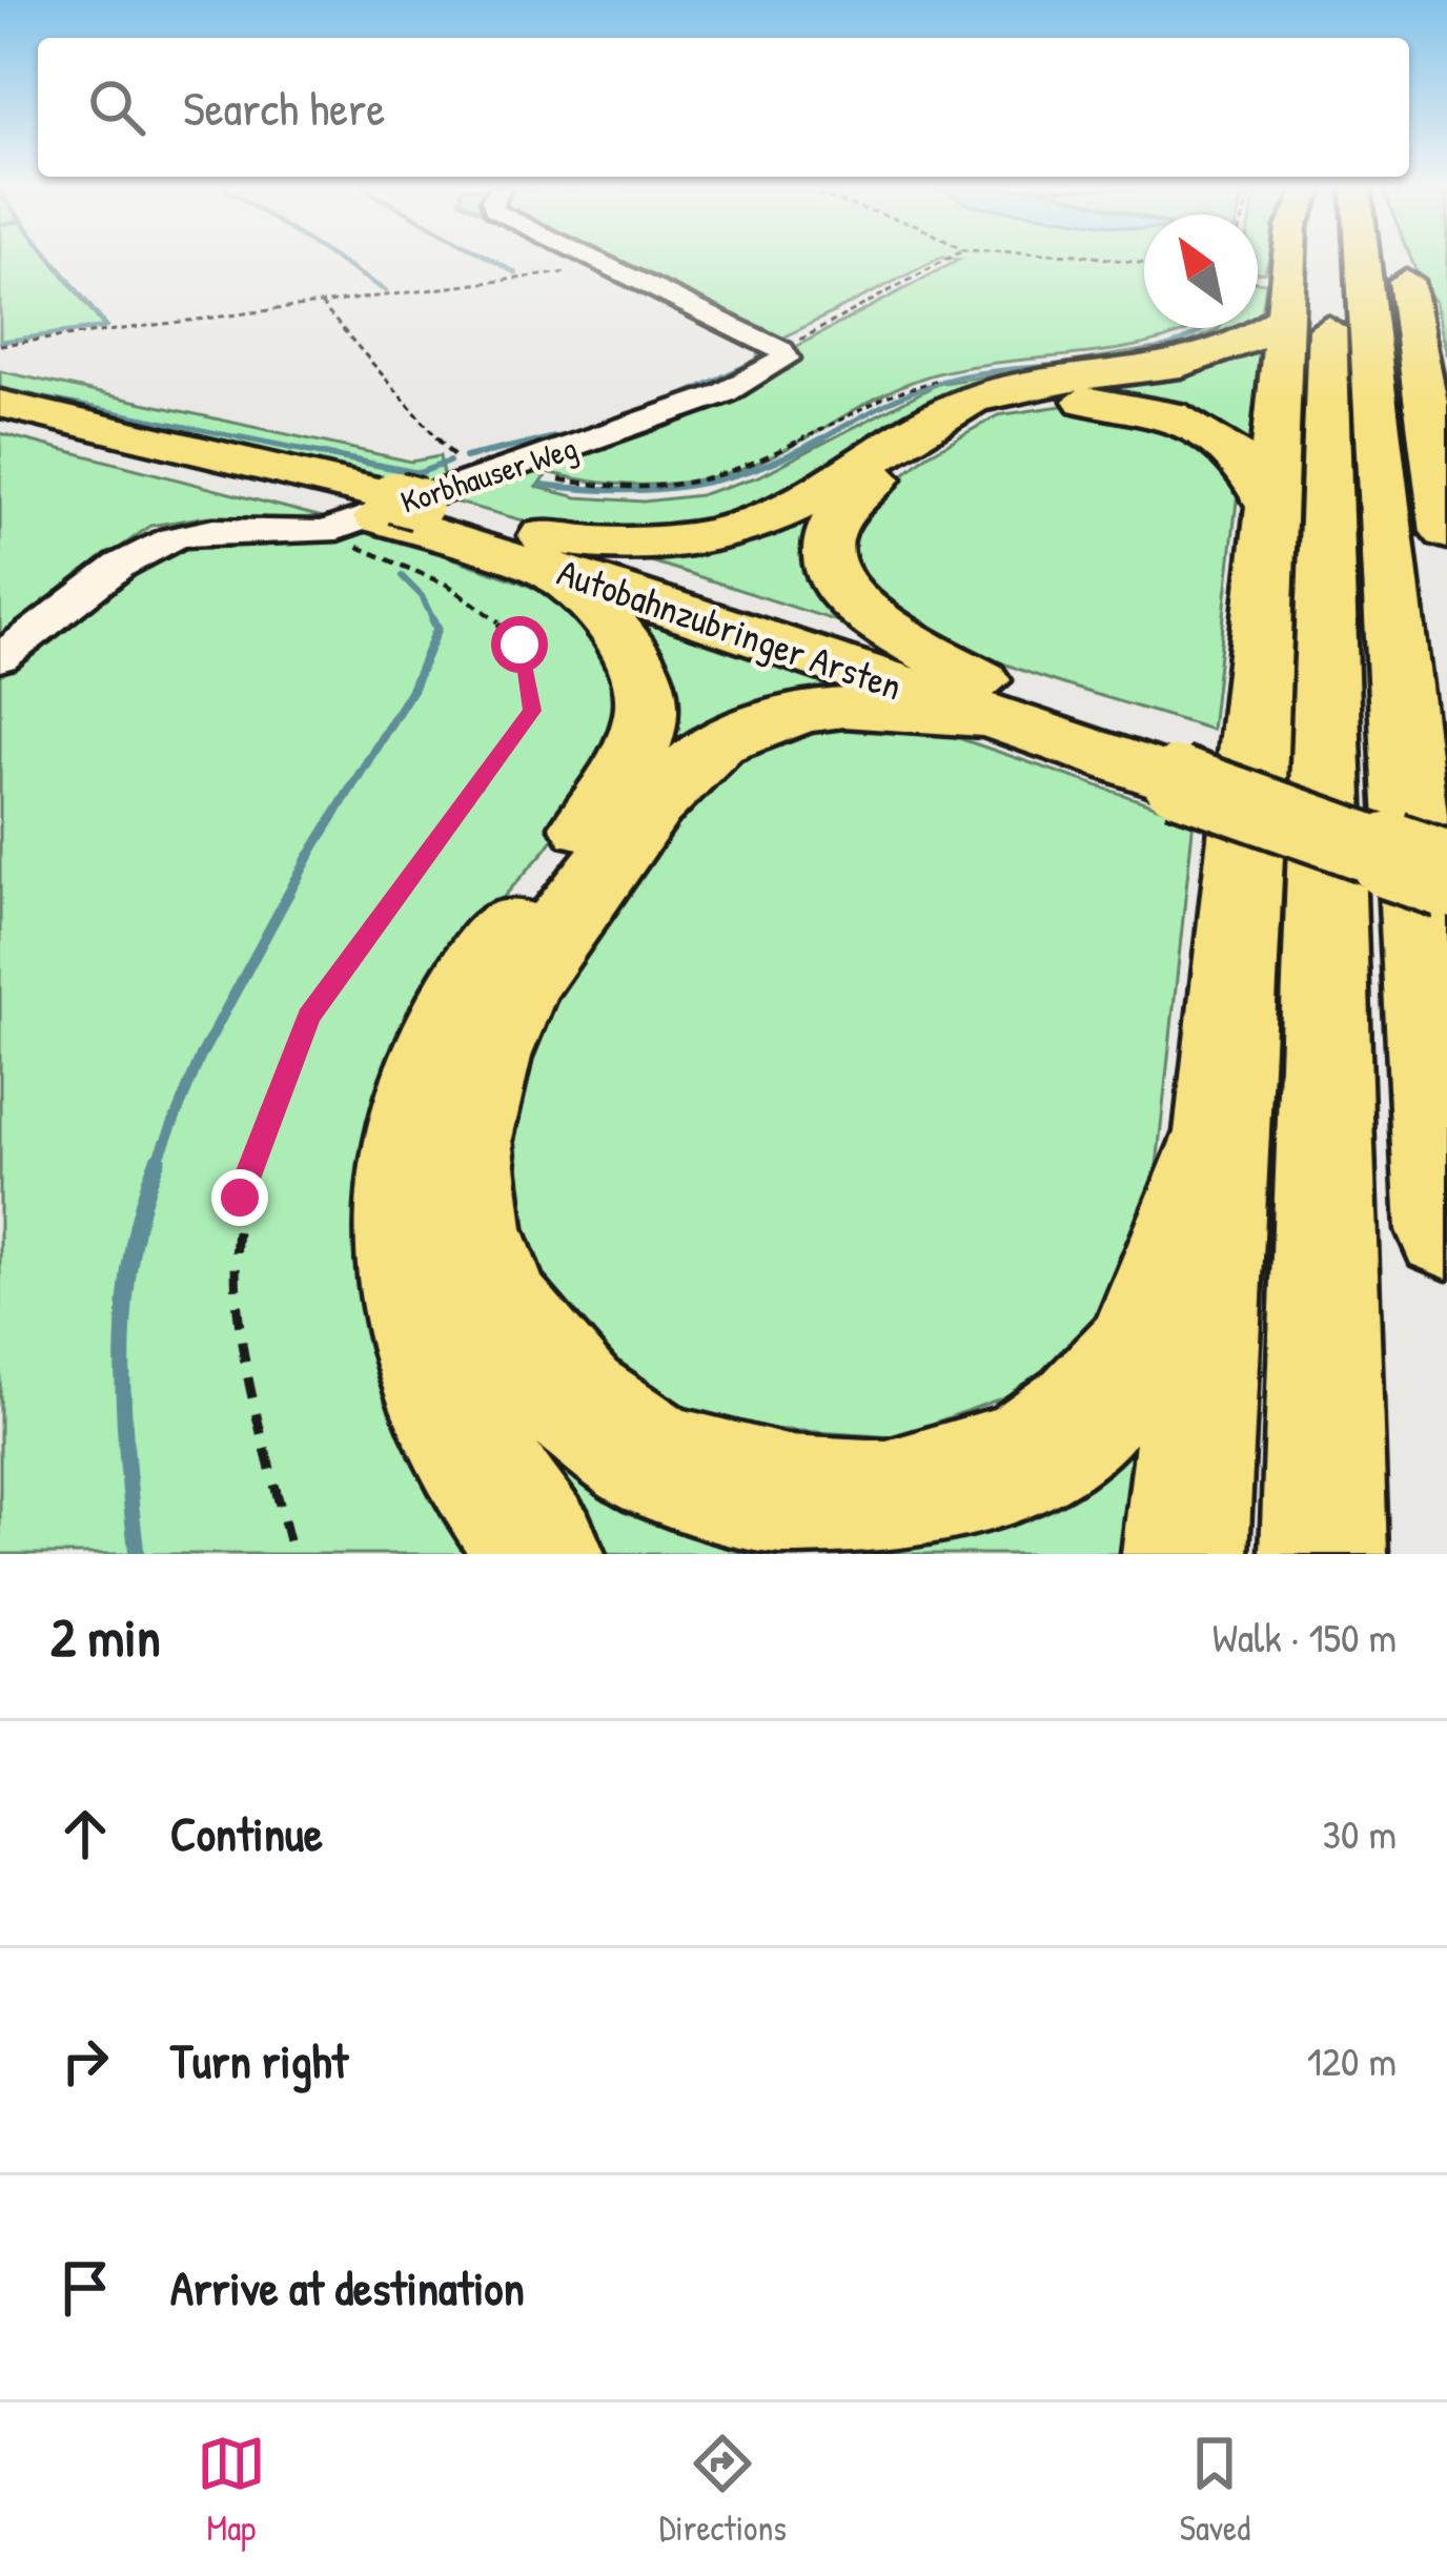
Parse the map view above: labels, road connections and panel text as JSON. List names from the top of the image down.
{
  "streets": {
    "highway": ["Autobahnzubringer Arsten"],
    "lane": ["Korbhauser Weg"]
  },
  "crossings": [
    ["Korbhauser Weg", "Autobahnzubringer Arsten"]
  ],
  "north": "top left",
  "page": {
    "search": "Search here",
    "heading": ["2 min", "Walk · 150 m"],
    "list": [
      ["Continue", "30 m"],
      ["Turn right", "120 m"],
      "Arrive at destination"
    ],
    "nav": ["Map", "Directions", "Saved"]
  }
}
